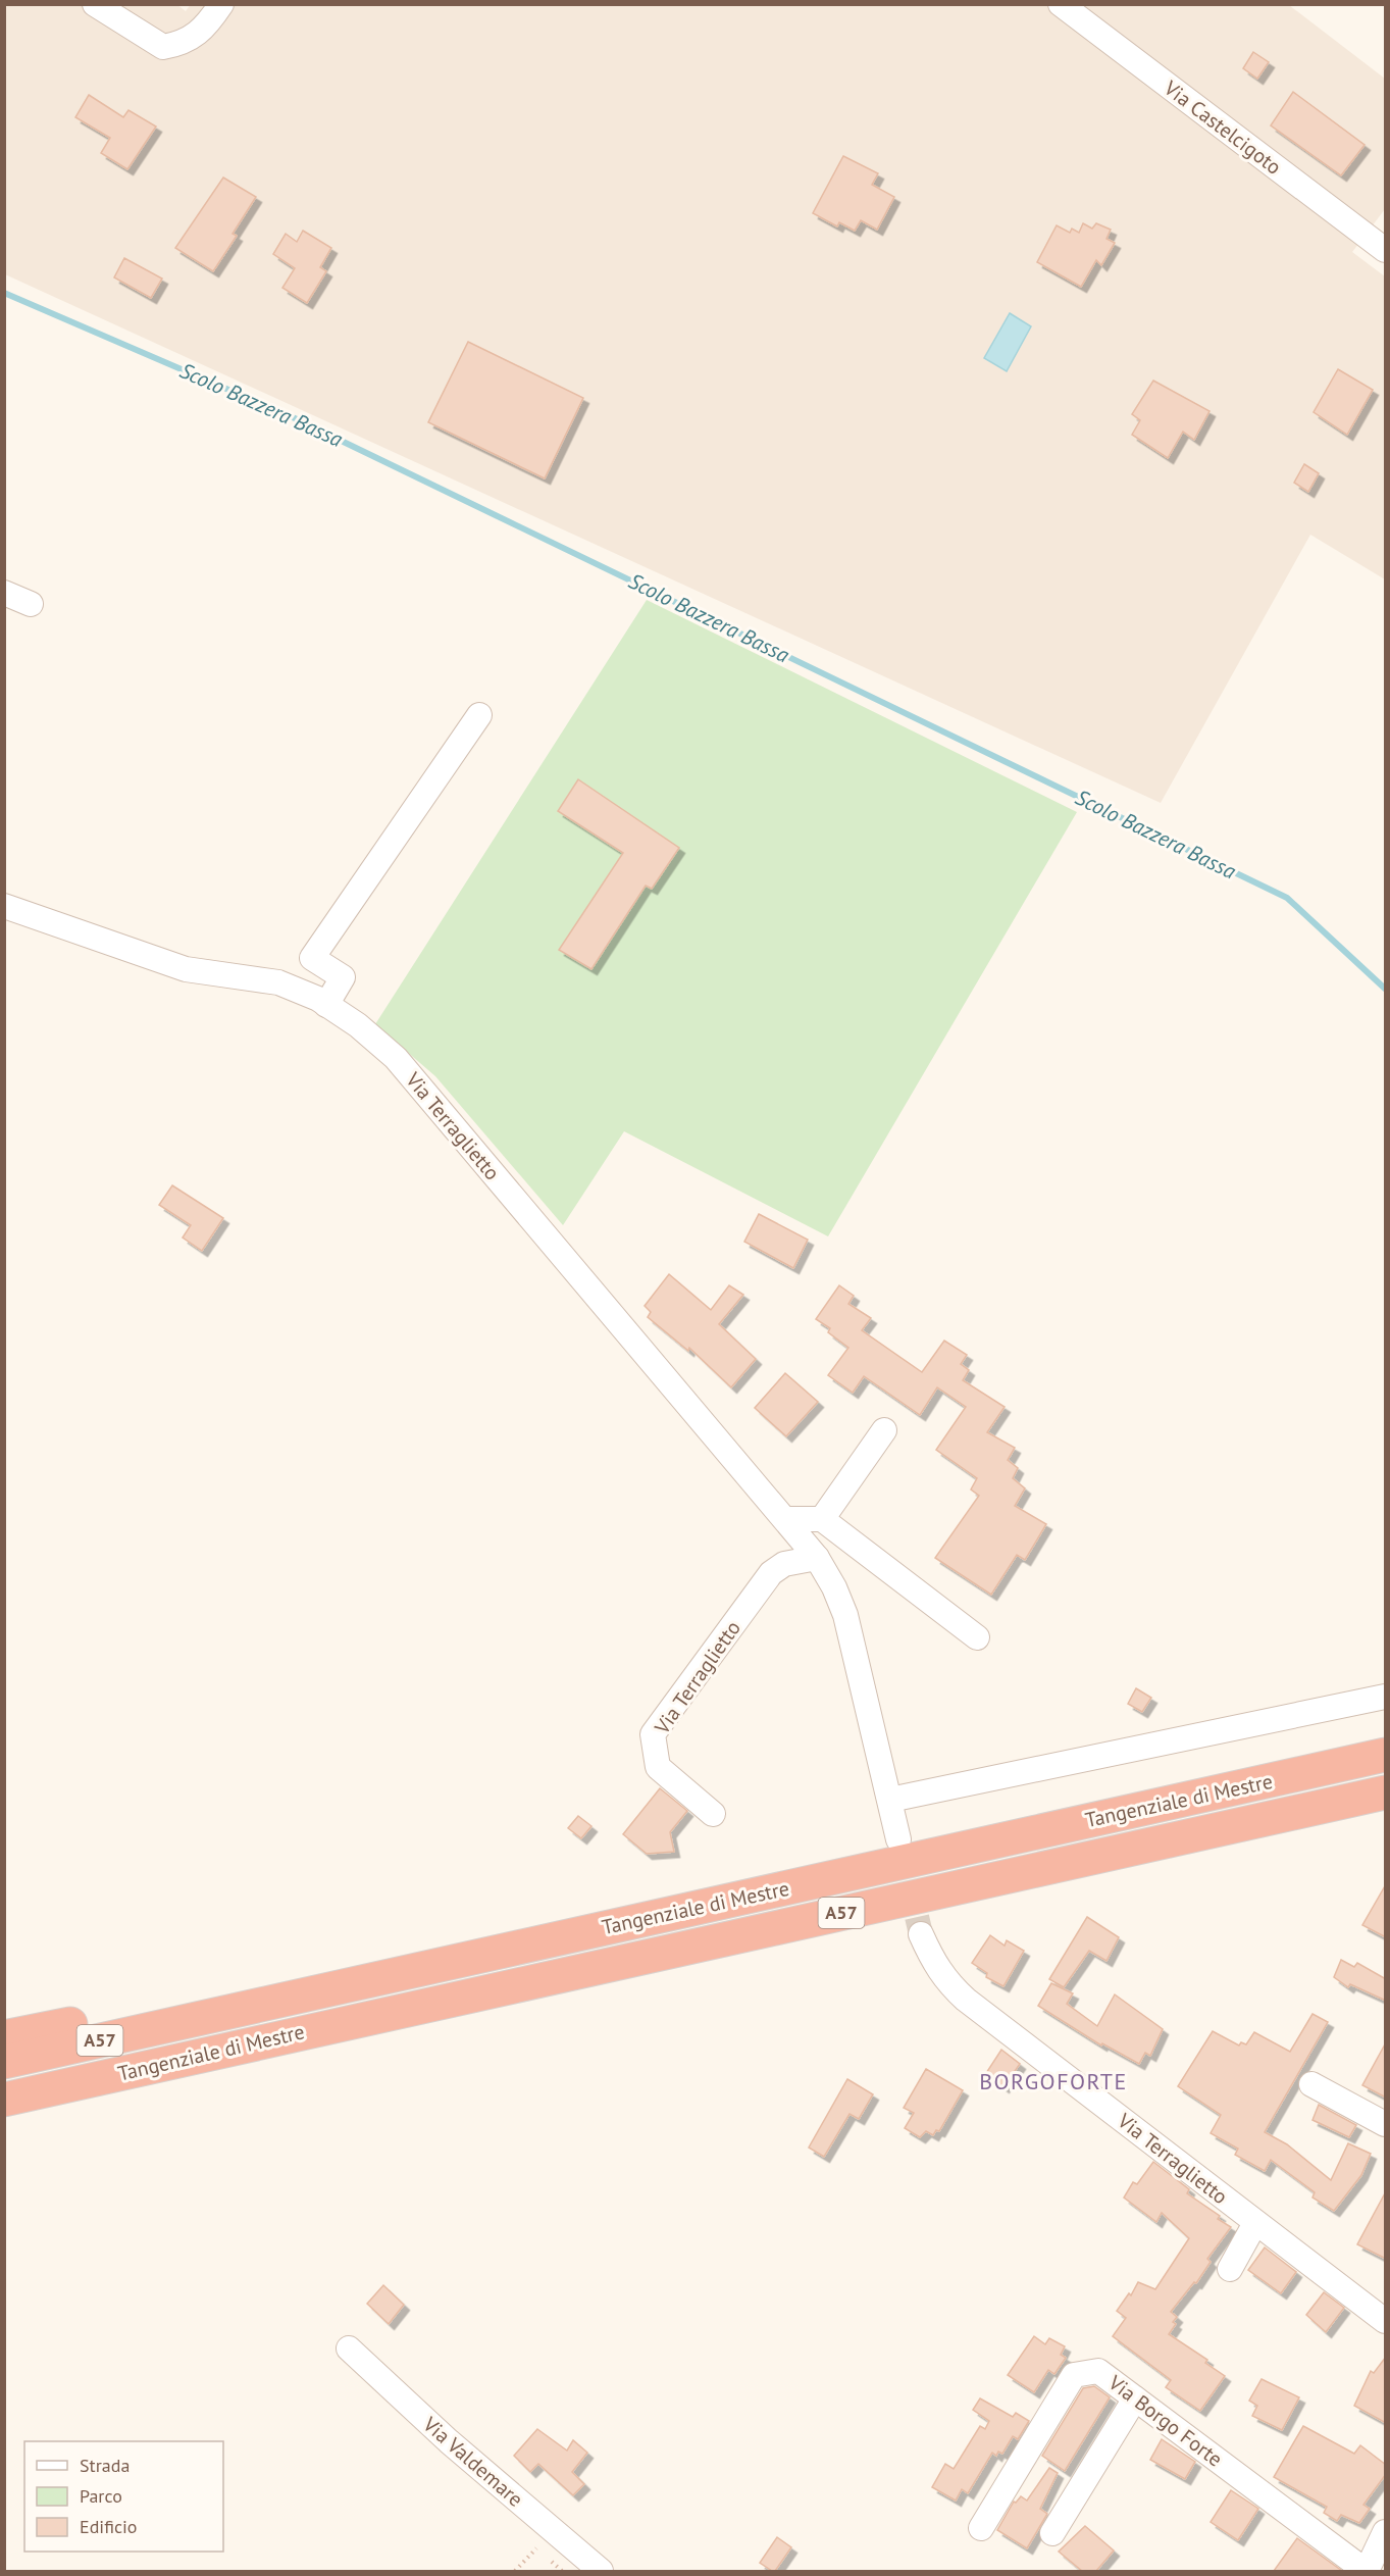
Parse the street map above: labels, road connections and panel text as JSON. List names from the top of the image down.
{
  "streets": {
    "highway": ["Tangenziale di Mestre", "A57"],
    "street": [
      "Via Castelcigoto",
      "Via Terraglietto",
      "Via Borgo Forte",
      "Via Valdemare"
    ]
  },
  "crossings": [
    ["Tangenziale di Mestre", "A57"]
  ],
  "districts": ["BORGOFORTE"],
  "water": ["Scolo Bazzera Bassa"],
  "legend": ["Strada", "Parco", "Edificio"]
}
